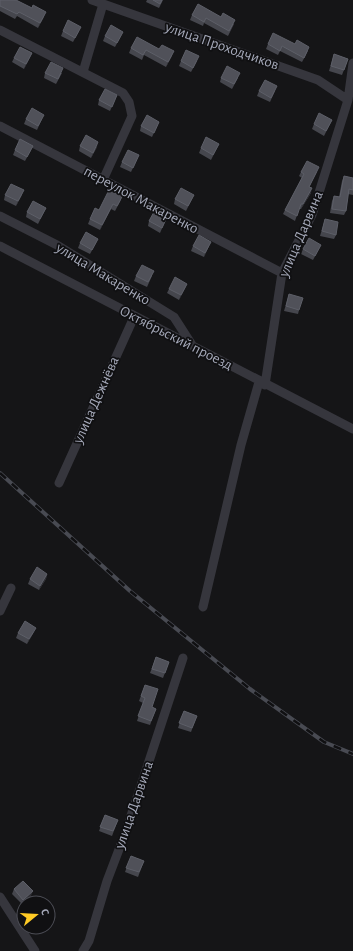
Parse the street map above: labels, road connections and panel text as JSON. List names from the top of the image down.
{
  "streets": {
    "street": [
      "улица Проходчиков",
      "переулок Макаренко",
      "улица Дарвина",
      "улица Макаренко",
      "Октябрьский проезд",
      "улица Дежнёва"
    ]
  },
  "crossings": [
    ["улица Проходчиков", "улица Дарвина"],
    ["переулок Макаренко", "улица Дарвина"],
    ["улица Дарвина", "Октябрьский проезд"],
    ["улица Макаренко", "Октябрьский проезд"],
    ["Октябрьский проезд", "улица Дежнёва"]
  ],
  "north": "right"
}
